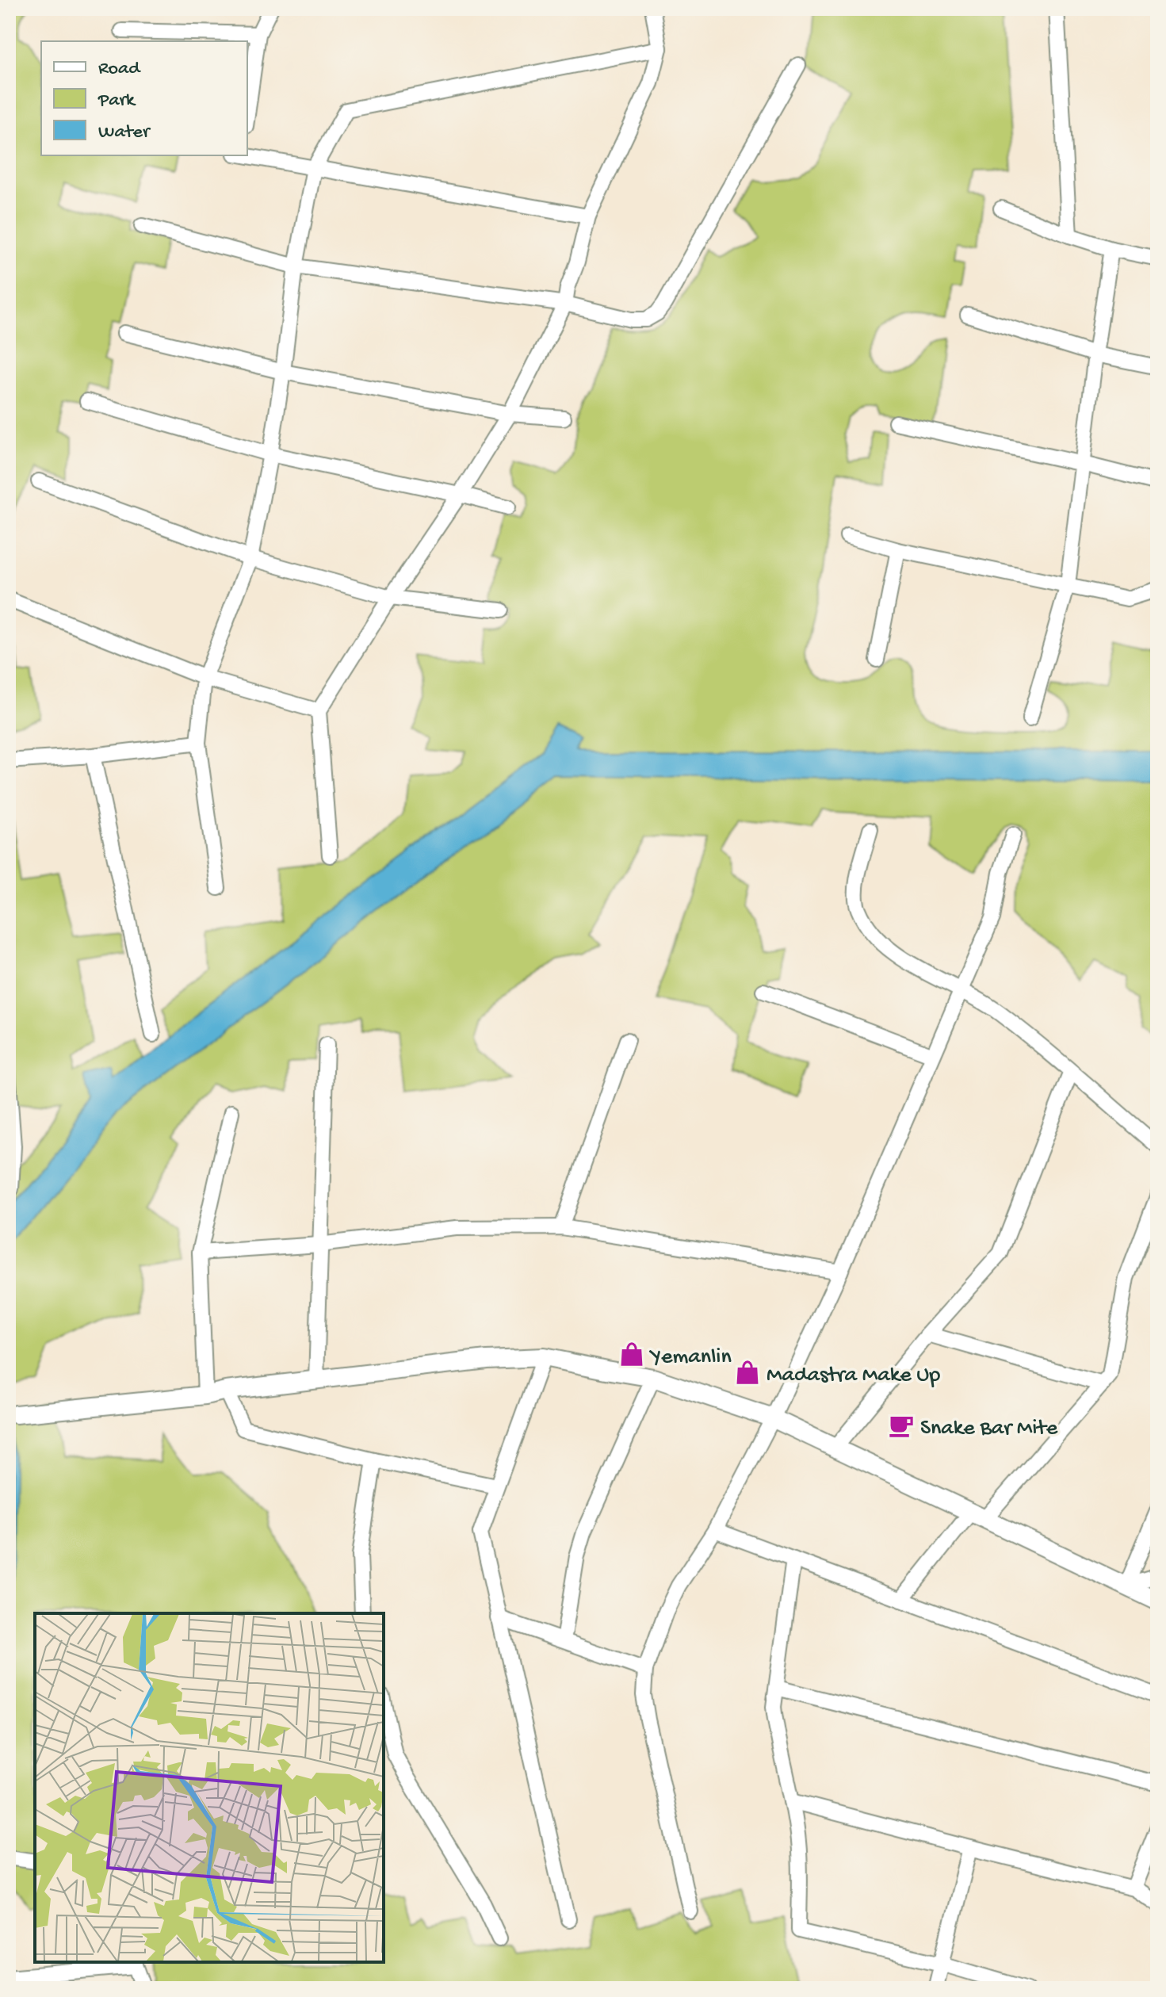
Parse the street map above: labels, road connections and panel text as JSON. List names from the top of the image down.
{
  "places": {
    "shop": ["Yemanlin", "Madastra Make Up"],
    "cafe": ["Snake Bar Mite"]
  },
  "legend": ["Road", "Park", "Water"]
}
